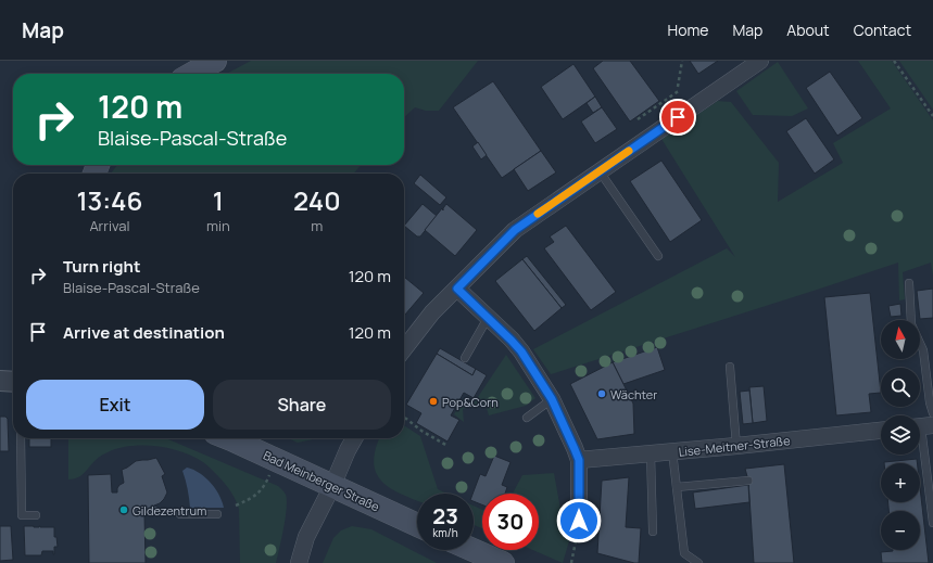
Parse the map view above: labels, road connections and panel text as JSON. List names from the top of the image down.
{
  "streets": {
    "main road": ["Bad Meinberger Straße"],
    "street": ["Lise-Meitner-Straße"]
  },
  "places": ["Wächter", "Pop&Corn", "Gildezentrum"],
  "north": "top",
  "page": {
    "header": "Map",
    "nav": [
      "Home",
      "Map",
      "About",
      "Contact"
    ],
    "turn": ["120 m", "Blaise-Pascal-Straße"],
    "eta": [
      "13:46",
      "Arrival",
      "1",
      "min",
      "240",
      "m"
    ],
    "list": [
      {
        "name": "Turn right",
        "note": "Blaise-Pascal-Straße",
        "value": "120 m"
      },
      {
        "name": "Arrive at destination",
        "value": "120 m"
      }
    ],
    "map_buttons": ["+", "−"],
    "buttons": ["Exit", "Share"],
    "speed": "23 km/h",
    "limit": "30"
  }
}
